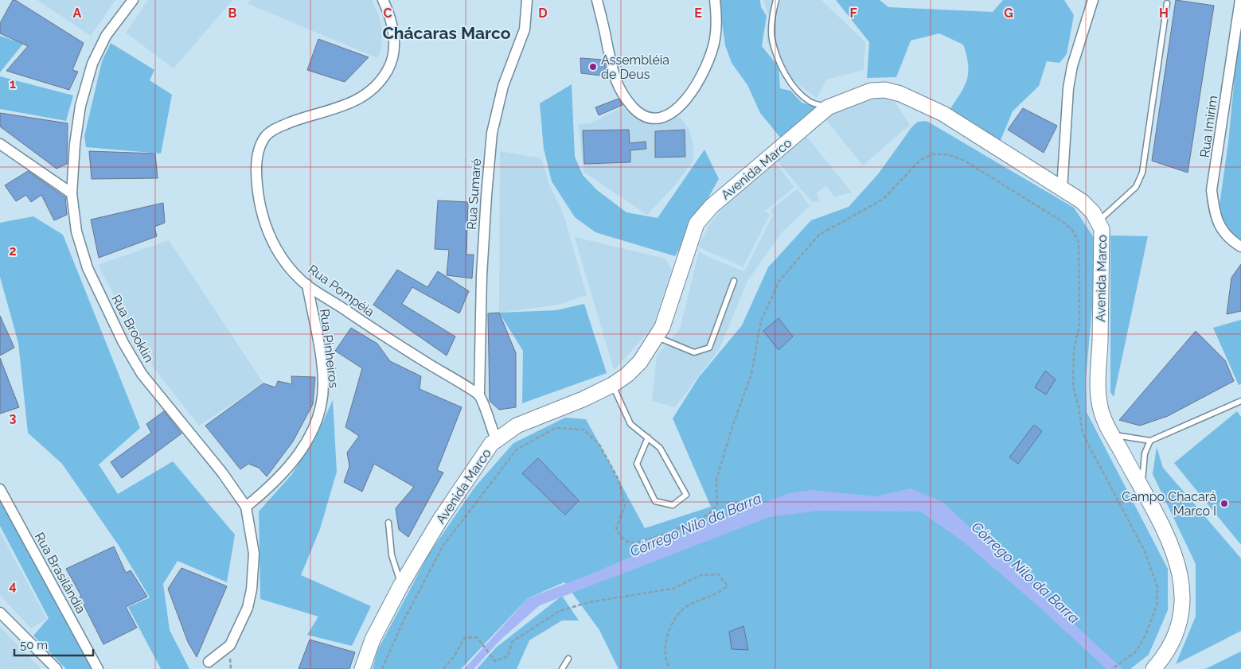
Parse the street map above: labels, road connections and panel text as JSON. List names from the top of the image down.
{
  "streets": {
    "main road": ["Avenida Marco"],
    "street": [
      "Rua Imirim",
      "Rua Sumaré",
      "Rua Pompéia",
      "Rua Brooklin",
      "Rua Pinheiros",
      "Rua Brasilândia"
    ]
  },
  "crossings": [
    ["Rua Sumaré", "Rua Pompéia"],
    ["Rua Pompéia", "Rua Pinheiros"],
    ["Rua Brooklin", "Rua Pinheiros"]
  ],
  "districts": ["Chácaras Marco"],
  "water": ["Córrego Nilo da Barra"],
  "places": ["Assembléia de Deus", "Campo Chacará Marco I"],
  "scale_bar": "50 m",
  "grid": {
    "columns": [
      "A",
      "B",
      "C",
      "D",
      "E",
      "F",
      "G",
      "H"
    ],
    "rows": [
      "1",
      "2",
      "3",
      "4"
    ]
  }
}
